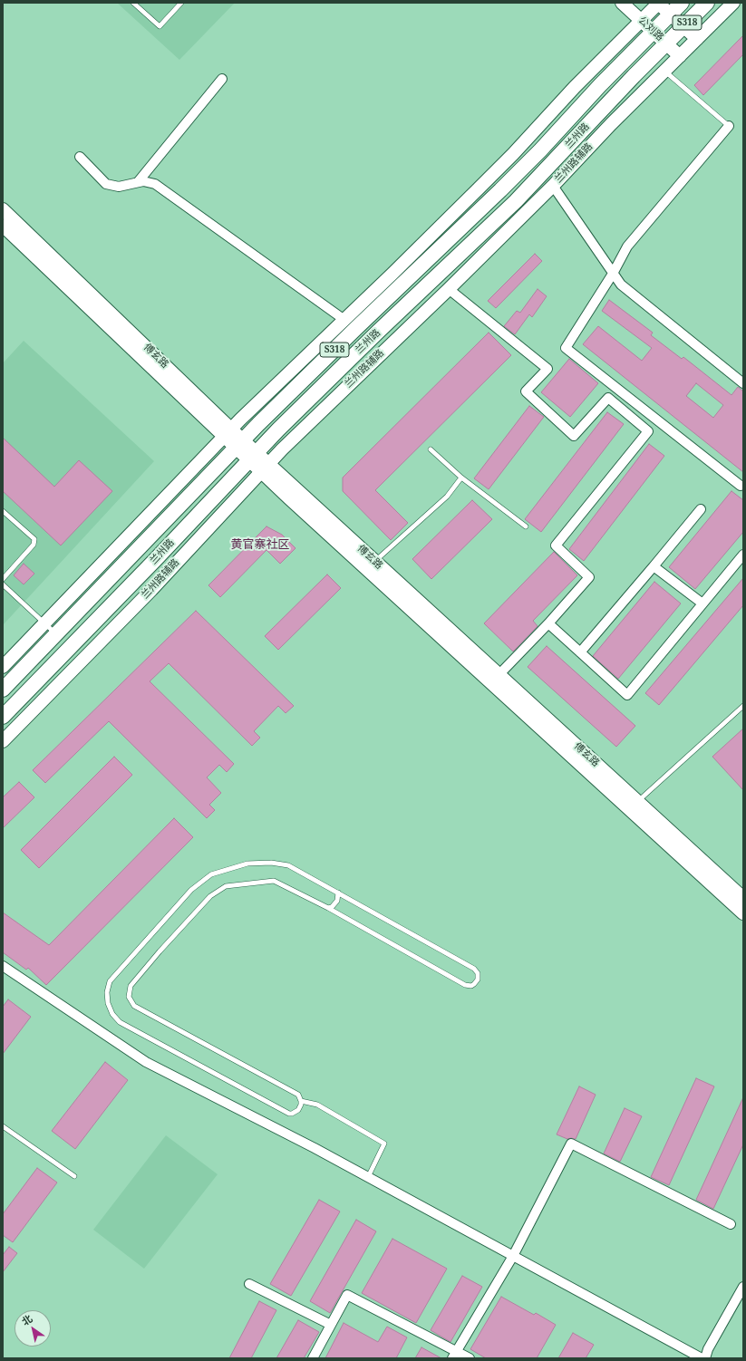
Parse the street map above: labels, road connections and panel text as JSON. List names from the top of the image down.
{
  "streets": {
    "main road": ["S318", "兰州路"],
    "street": ["公刘路", "兰州路辅路", "傅玄路"]
  },
  "crossings": [
    ["公刘路", "兰州路"],
    ["公刘路", "兰州路辅路"],
    ["兰州路", "傅玄路"],
    ["兰州路辅路", "傅玄路"]
  ],
  "districts": ["黄官寨社区"],
  "north": "top left"
}
